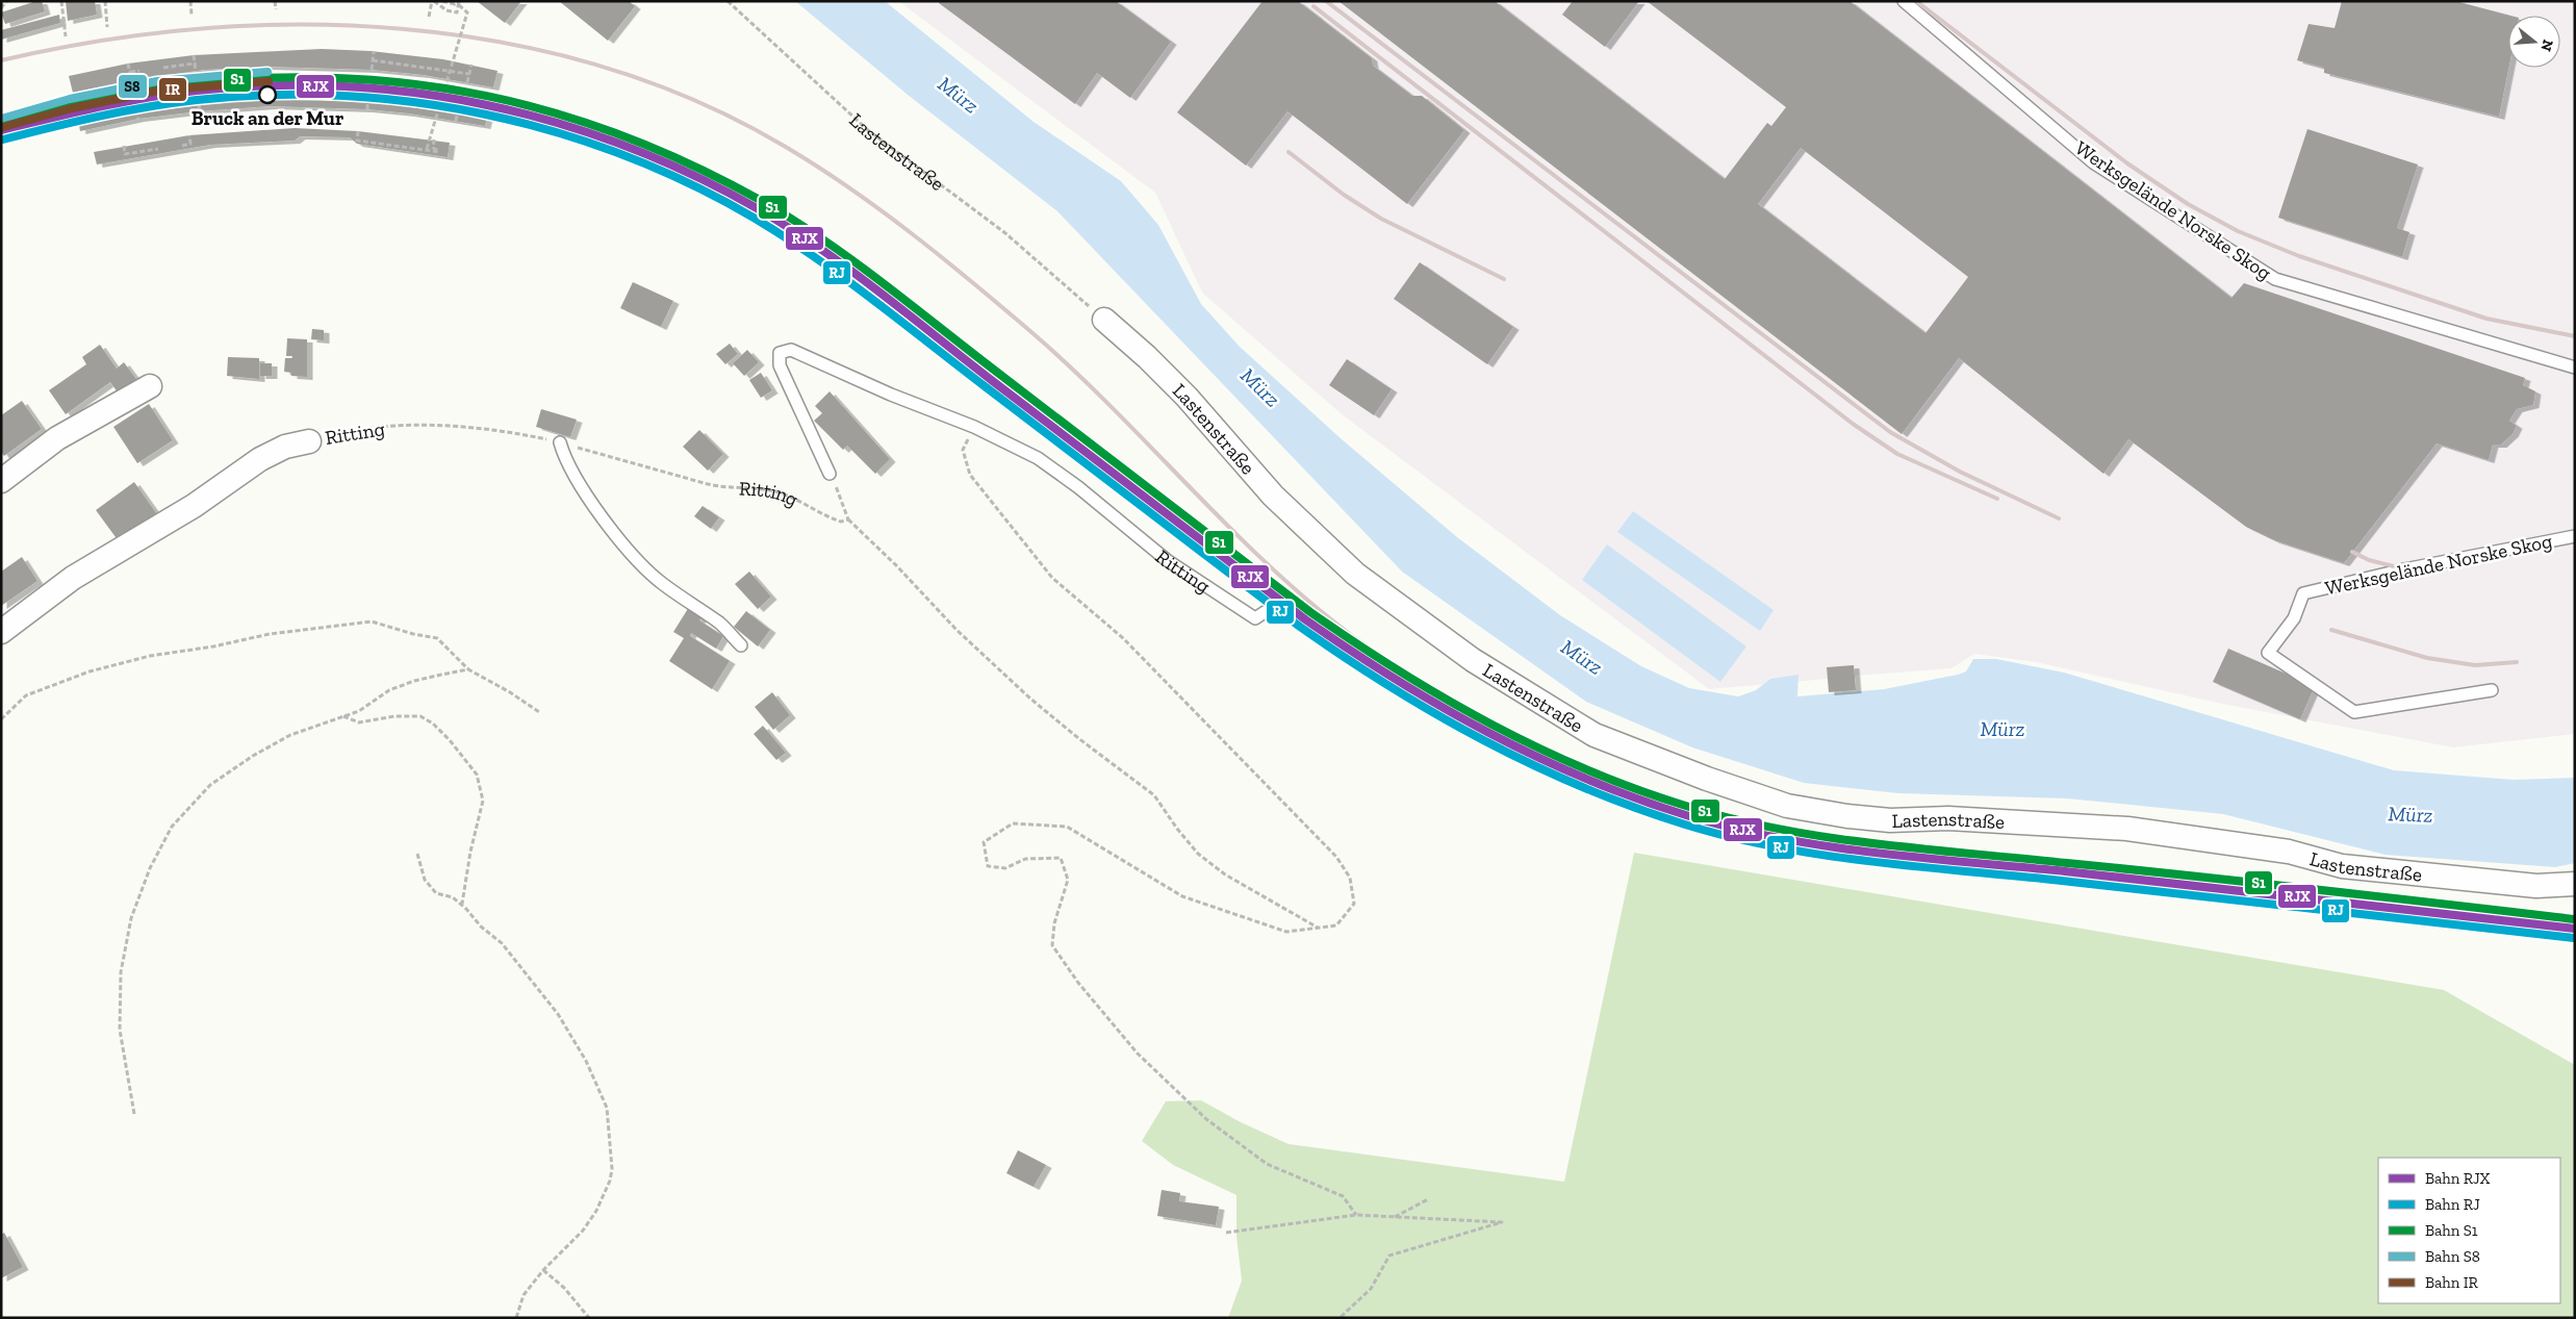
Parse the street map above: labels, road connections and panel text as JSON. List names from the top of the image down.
{
  "streets": {
    "street": ["Lastenstraße", "Ritting"],
    "lane": ["Werksgelände Norske Skog"]
  },
  "water": ["Mürz"],
  "places": ["Bruck an der Mur"],
  "lines": [
    "rail line S8",
    "rail line S1",
    "rail line IR",
    "rail line RJX",
    "rail line RJ"
  ],
  "legend": [
    "Bahn RJX",
    "Bahn RJ",
    "Bahn S1",
    "Bahn S8",
    "Bahn IR"
  ],
  "north": "right"
}
